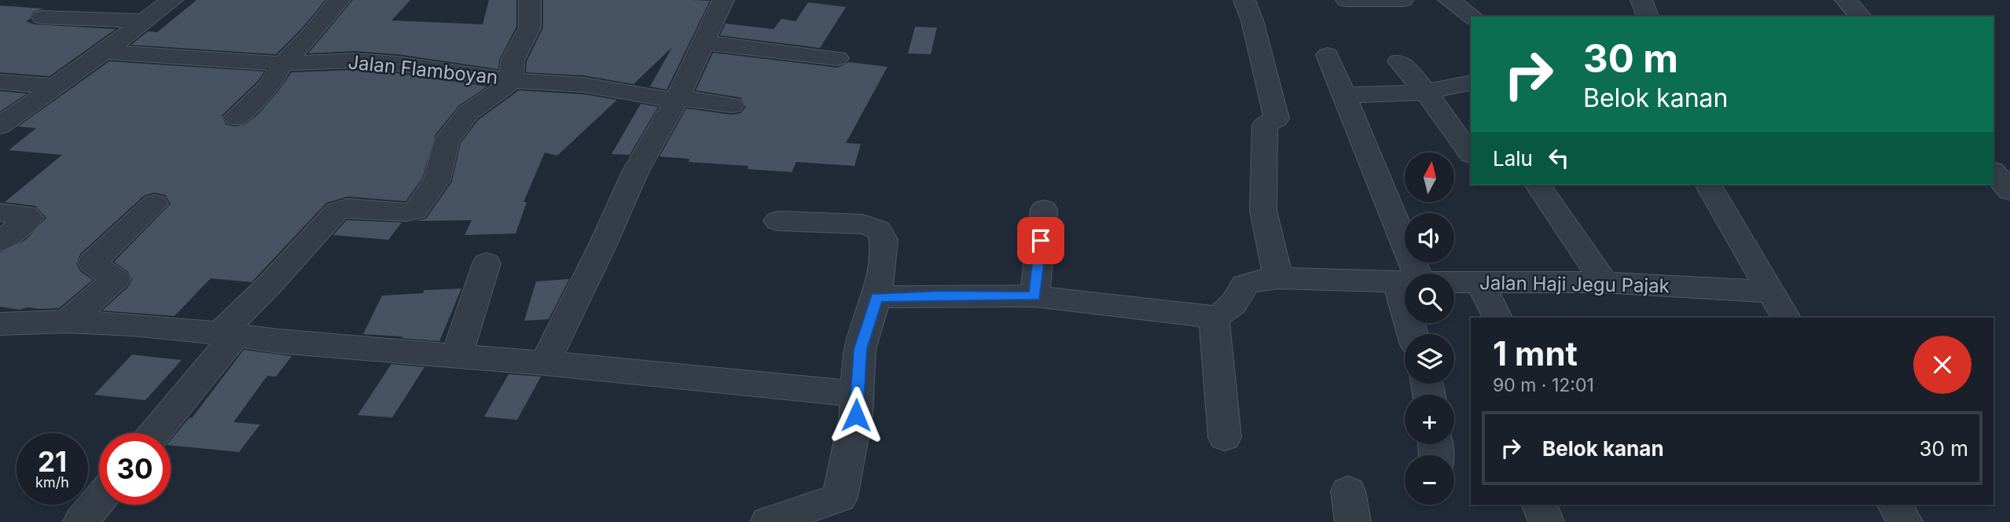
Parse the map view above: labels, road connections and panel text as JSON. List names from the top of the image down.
{
  "streets": {
    "street": ["Jalan Flamboyan", "Jalan Haji Jegu Pajak"]
  },
  "north": "top",
  "page": {
    "turn": ["30 m", "Belok kanan"],
    "then": "Lalu",
    "map_buttons": ["+", "−"],
    "heading": ["1 mnt", "90 m · 12:01"],
    "list": [
      {
        "name": "Belok kanan",
        "value": "30 m"
      }
    ],
    "speed": "21 km/h",
    "limit": "30"
  }
}
